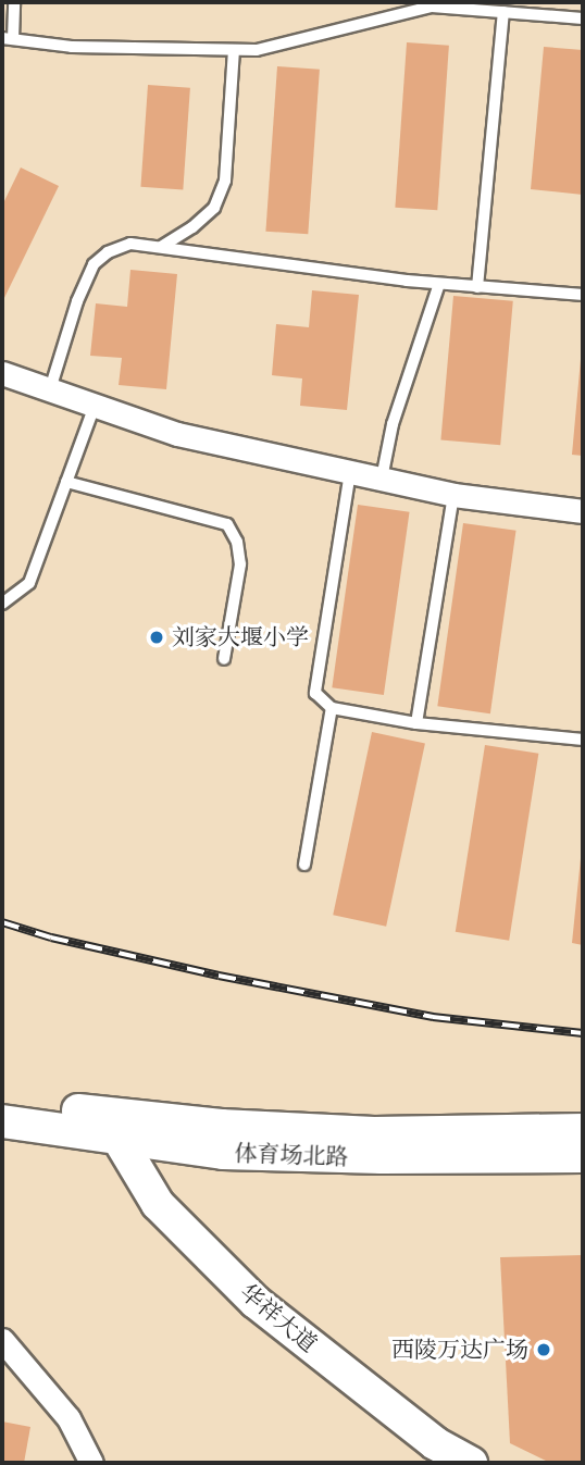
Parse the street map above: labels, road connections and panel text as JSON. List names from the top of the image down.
{
  "streets": {
    "main road": ["体育场北路", "华祥大道"]
  },
  "crossings": [
    ["体育场北路", "华祥大道"]
  ],
  "places": ["刘家大堰小学", "西陵万达广场"]
}
